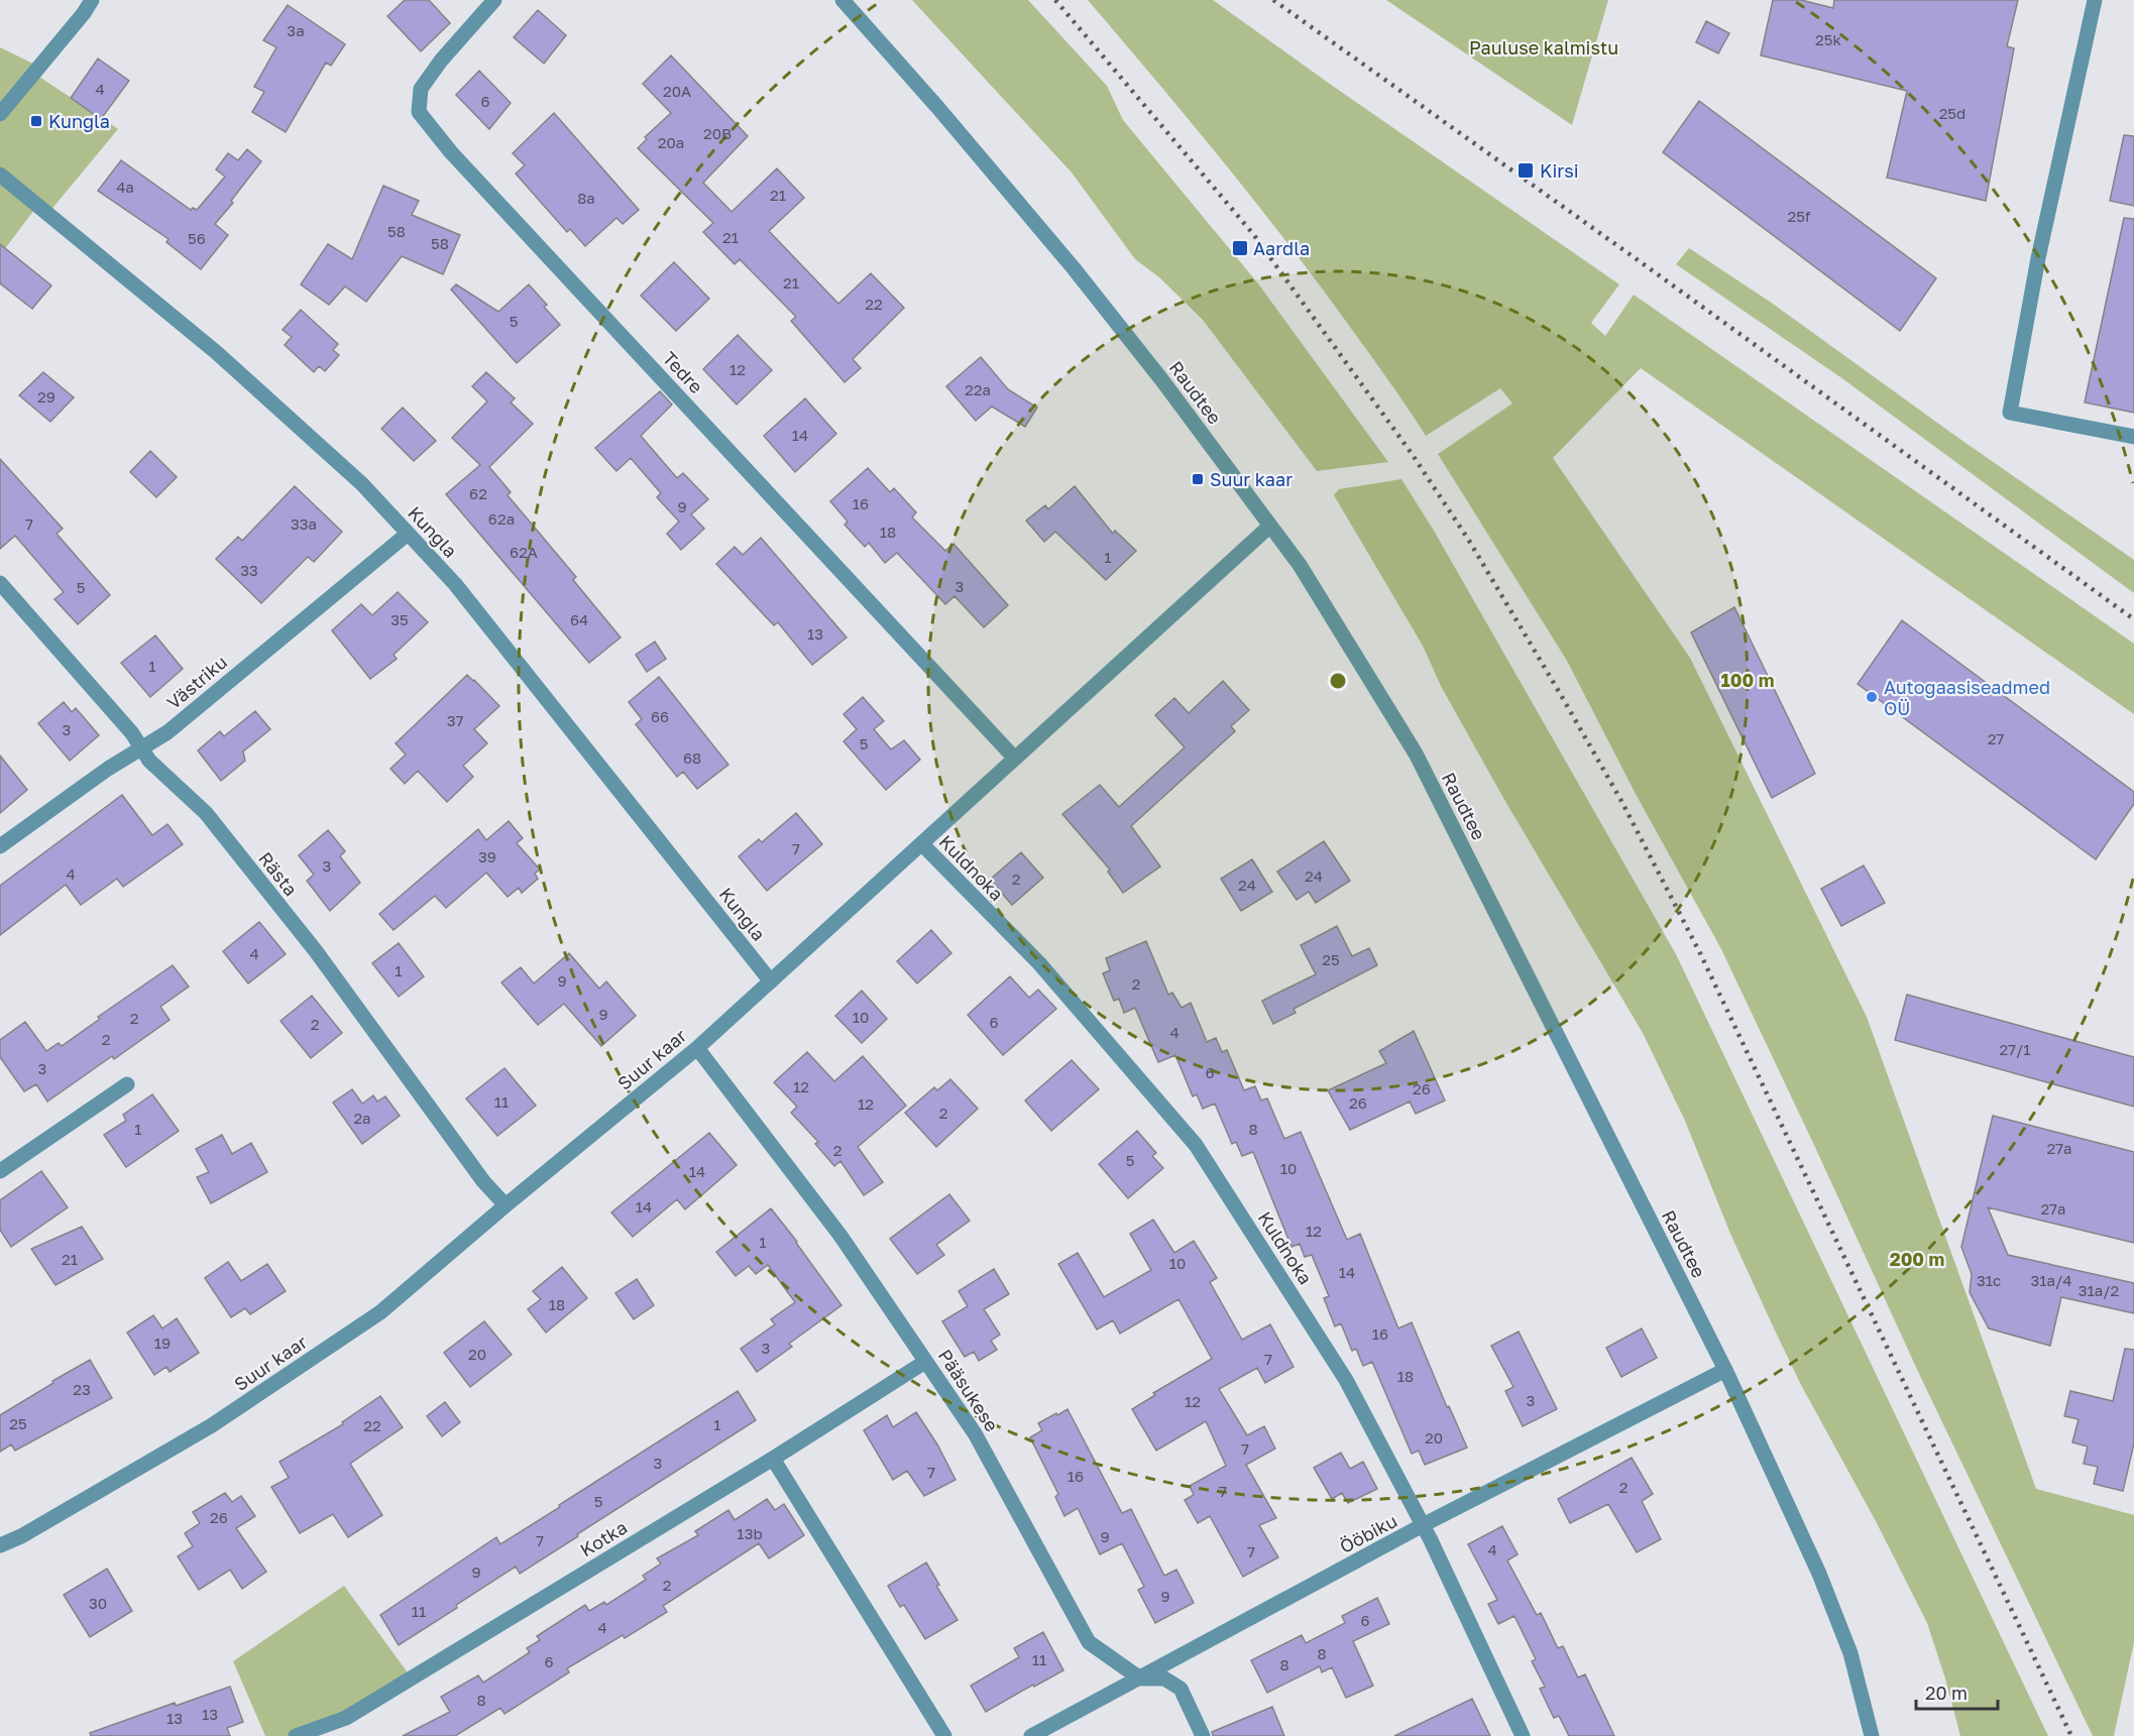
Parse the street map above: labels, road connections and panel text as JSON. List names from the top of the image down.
{
  "streets": {
    "street": [
      "Tedre",
      "Raudtee",
      "Kungla",
      "Västriku",
      "Kuldnoka",
      "Rästa",
      "Suur kaar",
      "Pääsukese",
      "Ööbiku",
      "Kotka"
    ]
  },
  "crossings": [
    ["Tedre", "Suur kaar"],
    ["Raudtee", "Suur kaar"],
    ["Raudtee", "Ööbiku"],
    ["Kungla", "Västriku"],
    ["Kungla", "Suur kaar"],
    ["Västriku", "Rästa"],
    ["Kuldnoka", "Suur kaar"],
    ["Kuldnoka", "Ööbiku"],
    ["Rästa", "Suur kaar"],
    ["Suur kaar", "Pääsukese"],
    ["Pääsukese", "Ööbiku"],
    ["Pääsukese", "Kotka"]
  ],
  "parks": ["Pauluse kalmistu"],
  "places": {
    "transit": [
      "Kungla",
      "Kirsi",
      "Aardla",
      "Suur kaar"
    ],
    "other": ["Autogaasiseadmed OÜ"]
  },
  "house_numbers": [
    "3a",
    "25k",
    "4",
    "20A",
    "6",
    "25d",
    "20B",
    "20a",
    "4a",
    "21",
    "8a",
    "25f",
    "58",
    "21",
    "56",
    "58",
    "21",
    "22",
    "5",
    "12",
    "22a",
    "29",
    "14",
    "62",
    "16",
    "9",
    "62a",
    "7",
    "33a",
    "18",
    "62A",
    "1",
    "33",
    "3",
    "5",
    "35",
    "64",
    "13",
    "1",
    "66",
    "37",
    "3",
    "27",
    "5",
    "68",
    "7",
    "39",
    "3",
    "4",
    "24",
    "2",
    "24",
    "4",
    "25",
    "1",
    "9",
    "2",
    "9",
    "10",
    "2",
    "6",
    "2",
    "4",
    "2",
    "27/1",
    "3",
    "6",
    "12",
    "26",
    "11",
    "26",
    "12",
    "2",
    "2a",
    "1",
    "8",
    "27a",
    "2",
    "5",
    "10",
    "14",
    "14",
    "27a",
    "12",
    "1",
    "21",
    "10",
    "14",
    "31c",
    "31a/4",
    "31a/2",
    "18",
    "16",
    "19",
    "3",
    "20",
    "7",
    "18",
    "23",
    "3",
    "12",
    "25",
    "1",
    "22",
    "20",
    "7",
    "3",
    "7",
    "16",
    "2",
    "7",
    "5",
    "26",
    "13b",
    "9",
    "7",
    "4",
    "7",
    "9",
    "2",
    "9",
    "30",
    "11",
    "6",
    "4",
    "8",
    "11",
    "6",
    "8",
    "8",
    "13",
    "13"
  ],
  "scale_bar": "20 m",
  "rings": ["100 m", "200 m"]
}
